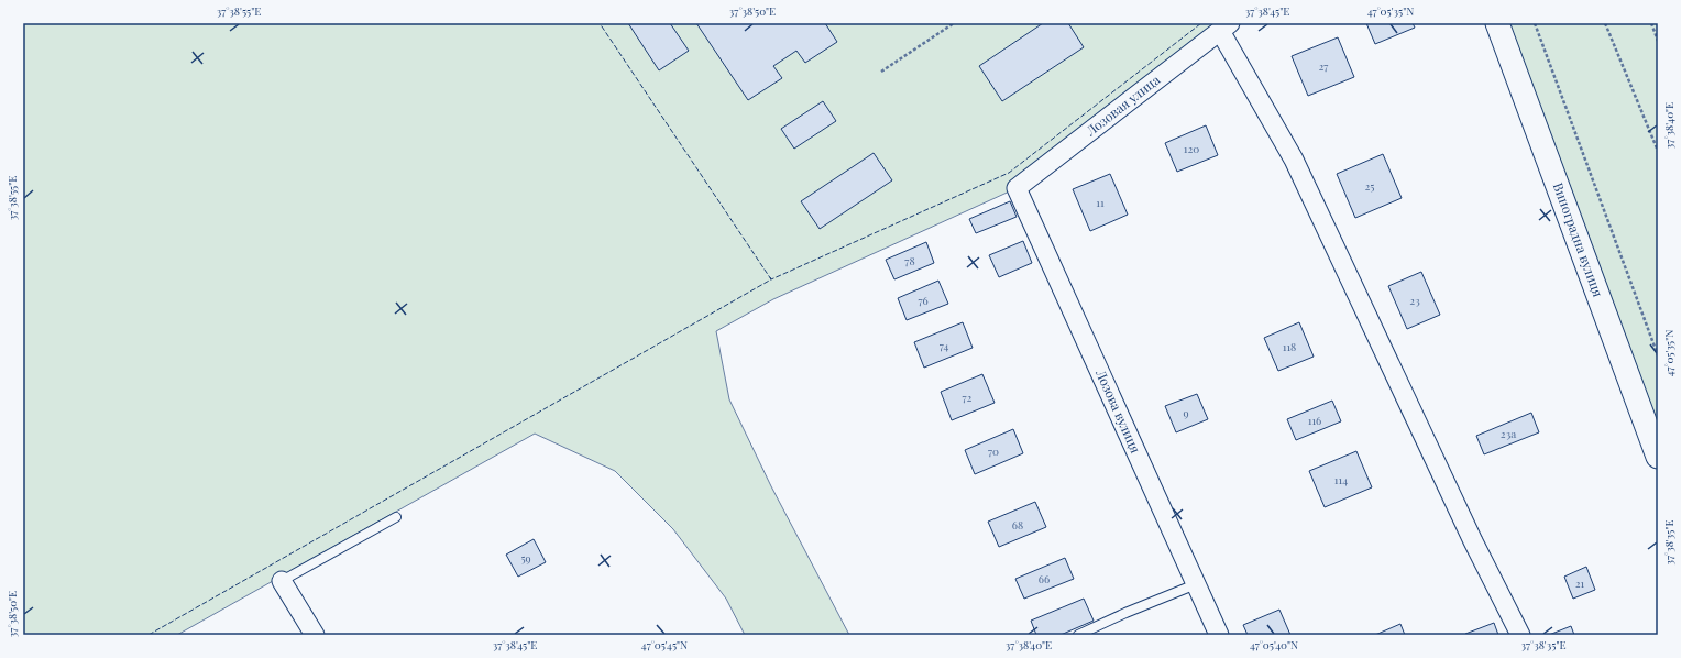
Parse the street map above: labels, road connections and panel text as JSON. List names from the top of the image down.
{
  "streets": {
    "street": ["Лозовая улица", "Виноградна вулиця", "Лозова вулиця"]
  },
  "crossings": [
    ["Лозовая улица", "Лозова вулиця"]
  ],
  "house_numbers": [
    "27",
    "120",
    "25",
    "11",
    "78",
    "76",
    "23",
    "74",
    "118",
    "72",
    "9",
    "116",
    "23а",
    "70",
    "114",
    "68",
    "59",
    "66",
    "21"
  ],
  "coordinates": [
    "37°38'55\"E",
    "37°38'50\"E",
    "37°38'45\"E",
    "47°05'35\"N",
    "37°38'40\"E",
    "37°38'35\"E",
    "47°05'45\"N",
    "47°05'40\"N"
  ]
}
